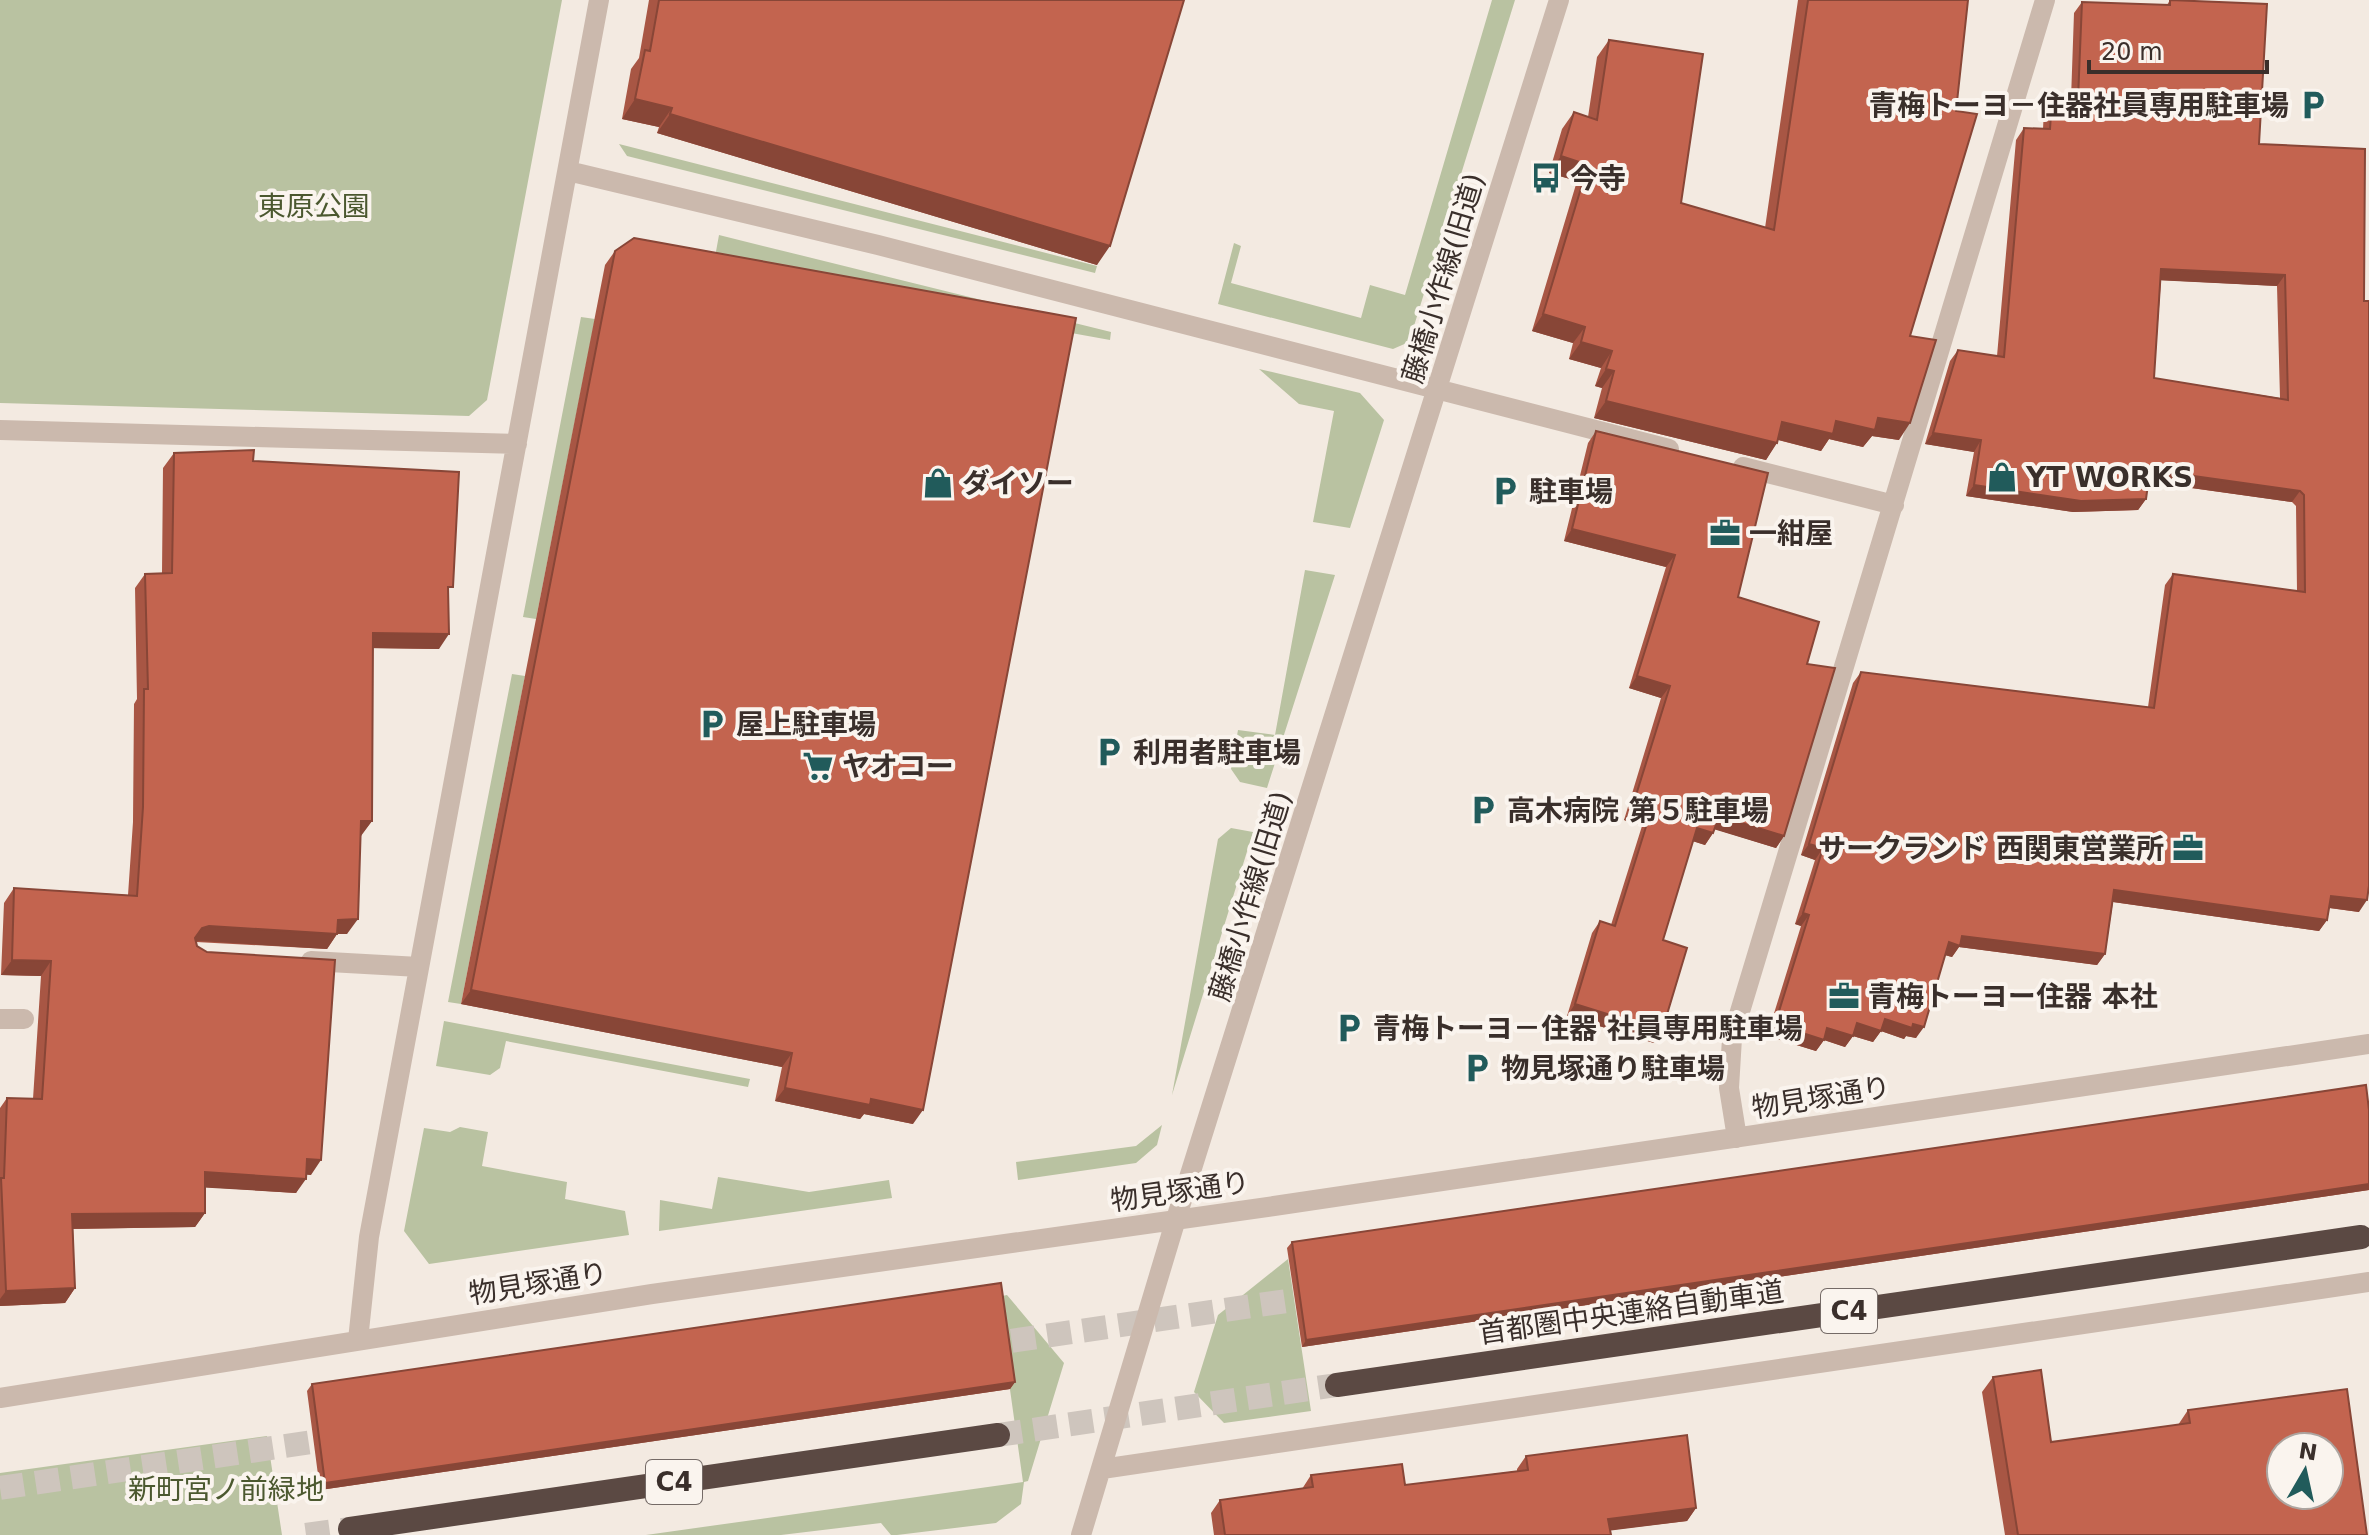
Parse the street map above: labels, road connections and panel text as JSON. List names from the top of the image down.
{
  "streets": {
    "highway": ["C4", "首都圏中央連絡自動車道"],
    "street": ["藤橋小作線(旧道)", "物見塚通り"]
  },
  "crossings": [
    ["藤橋小作線(旧道)", "物見塚通り"]
  ],
  "parks": ["東原公園", "新町宮ノ前緑地"],
  "places": {
    "parking": [
      "青梅トーヨ－住器社員専用駐車場",
      "駐車場",
      "屋上駐車場",
      "利用者駐車場",
      "高木病院 第５駐車場",
      "青梅トーヨ－住器 社員専用駐車場",
      "物見塚通り駐車場"
    ],
    "bus stop": ["今寺"],
    "shop": ["YT WORKS", "ダイソー"],
    "office": ["一紺屋", "サークランド 西関東営業所", "青梅トーヨー住器 本社"],
    "supermarket": ["ヤオコー"]
  },
  "scale_bar": "20 m",
  "north": "top"
}
